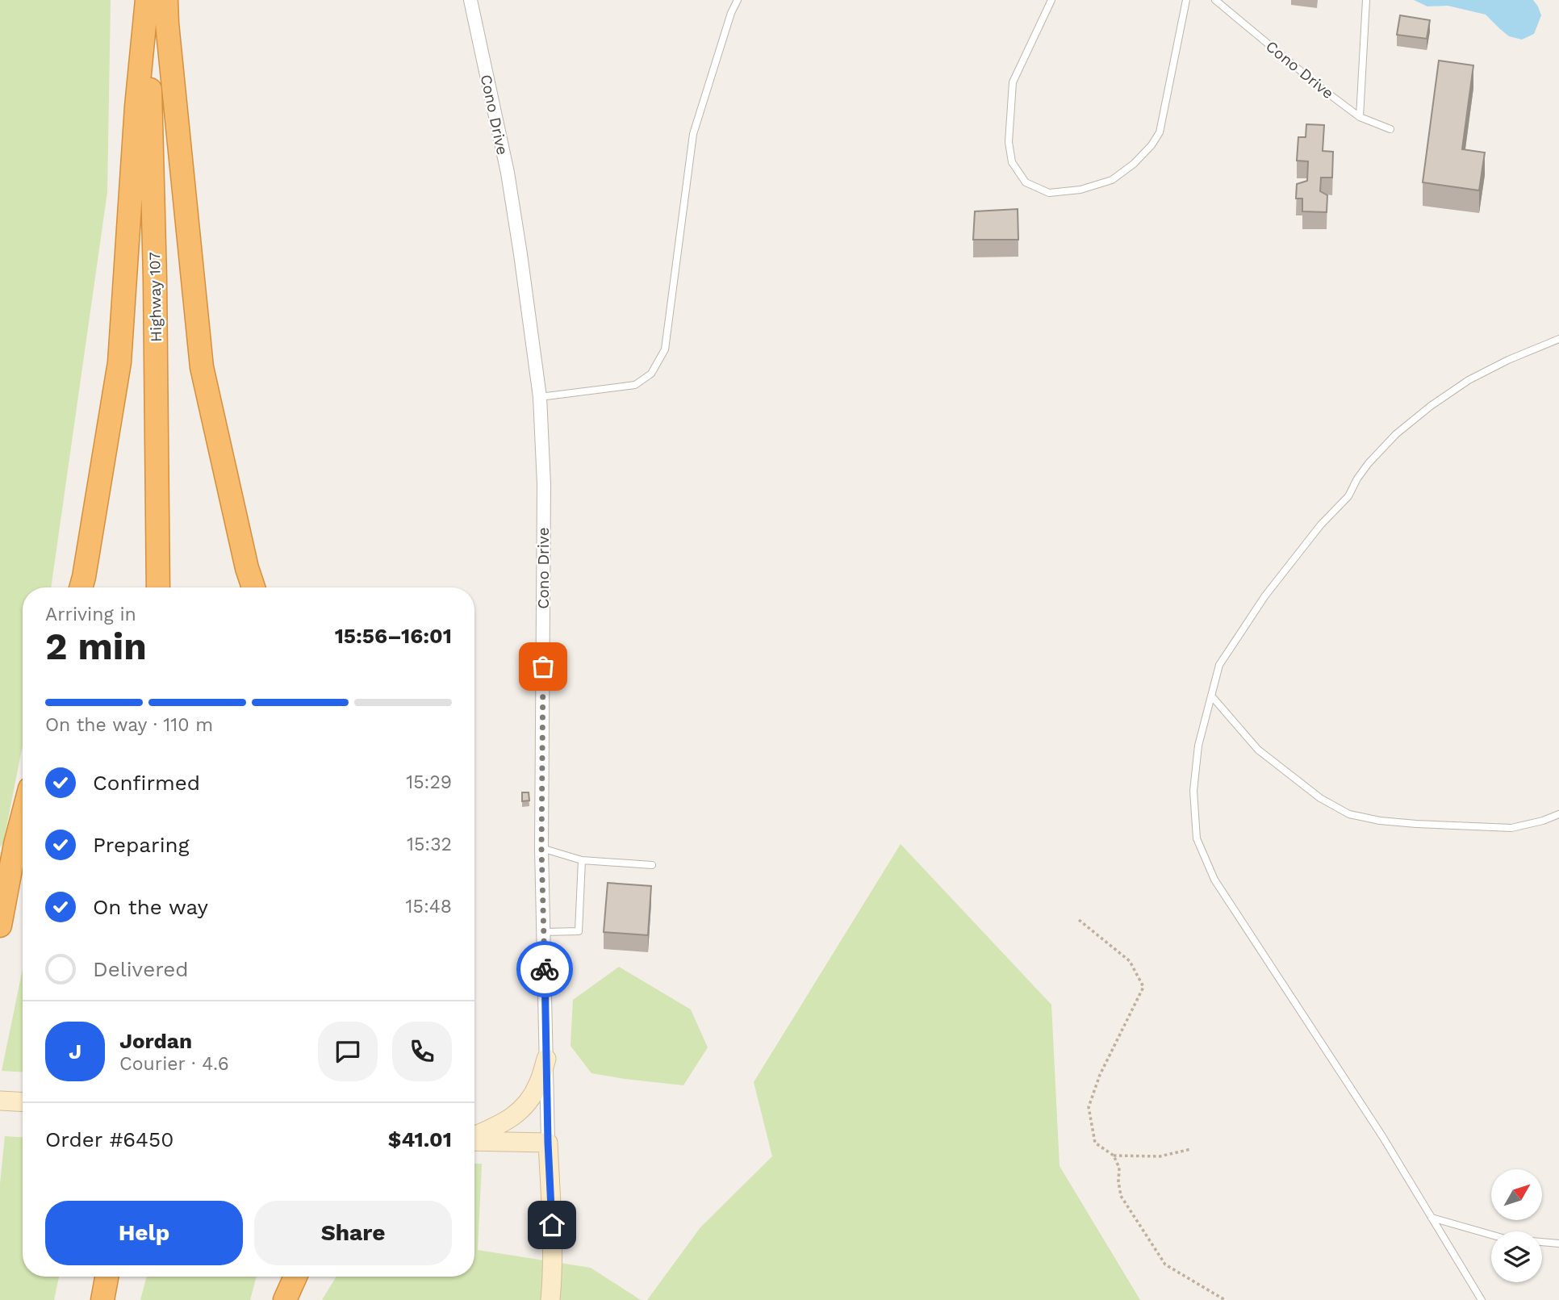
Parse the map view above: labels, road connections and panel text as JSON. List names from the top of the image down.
{
  "streets": {
    "highway": ["Highway 107"],
    "street": ["Cono Drive"]
  },
  "north": "top right",
  "page": {
    "heading": ["2 min", "Arriving in", "15:56–16:01"],
    "panel": [
      "Jordan",
      "Courier · 4.6",
      "Order #6450",
      "$41.01"
    ],
    "bar": "On the way · 110 m",
    "list": [
      ["Confirmed", "15:29"],
      ["Preparing", "15:32"],
      ["On the way", "15:48"],
      "Delivered"
    ],
    "round": "J",
    "buttons": ["Help", "Share"]
  }
}
